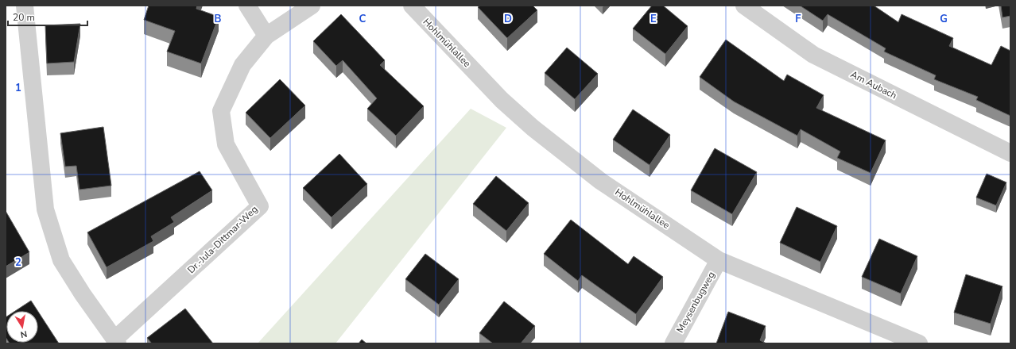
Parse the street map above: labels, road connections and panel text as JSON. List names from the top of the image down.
{
  "streets": {
    "street": [
      "Hohlmühlallee",
      "Am Aubach",
      "Dr.-Jula-Dittmar-Weg",
      "Meysenbugweg"
    ]
  },
  "crossings": [
    ["Hohlmühlallee", "Meysenbugweg"]
  ],
  "scale_bar": "20 m",
  "north": "bottom",
  "grid": {
    "columns": [
      "B",
      "C",
      "D",
      "E",
      "F",
      "G"
    ],
    "rows": ["1", "2"]
  }
}
